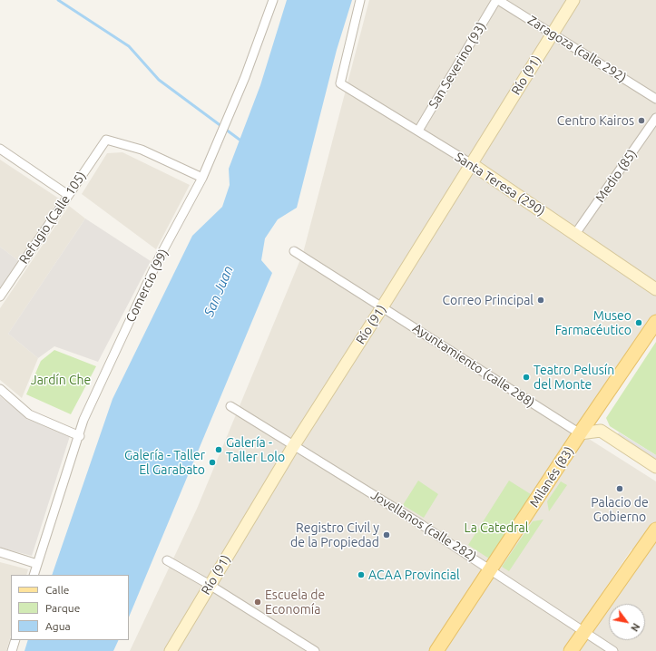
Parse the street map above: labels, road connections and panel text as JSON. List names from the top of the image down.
{
  "streets": {
    "main road": ["Milanés (83)"],
    "street": [
      "Zaragoza (calle 292)",
      "San Severino (93)",
      "Río (91)",
      "Medio (85)",
      "Santa Teresa (290)",
      "Refugio (Calle 105)",
      "Comercio (99)",
      "Ayuntamiento (calle 288)",
      "Jovellanos (calle 282)"
    ]
  },
  "crossings": [
    ["Zaragoza (calle 292)", "San Severino (93)"],
    ["Zaragoza (calle 292)", "Río (91)"],
    ["San Severino (93)", "Santa Teresa (290)"],
    ["Río (91)", "Santa Teresa (290)"],
    ["Río (91)", "Ayuntamiento (calle 288)"],
    ["Río (91)", "Jovellanos (calle 282)"],
    ["Medio (85)", "Santa Teresa (290)"],
    ["Refugio (Calle 105)", "Comercio (99)"],
    ["Ayuntamiento (calle 288)", "Milanés (83)"],
    ["Milanés (83)", "Jovellanos (calle 282)"]
  ],
  "water": ["San Juan"],
  "parks": ["Jardín Che", "La Catedral"],
  "places": [
    "Centro Kairos",
    "Correo Principal",
    "Museo Farmacéutico",
    "Teatro Pelusín del Monte",
    "Galería - Taller Lolo",
    "Galería - Taller El Garabato",
    "Palacio de Gobierno",
    "Registro Civil y de la Propiedad",
    "ACAA Provincial",
    "Escuela de Economía"
  ],
  "legend": ["Calle", "Parque", "Agua"],
  "north": "bottom right"
}
